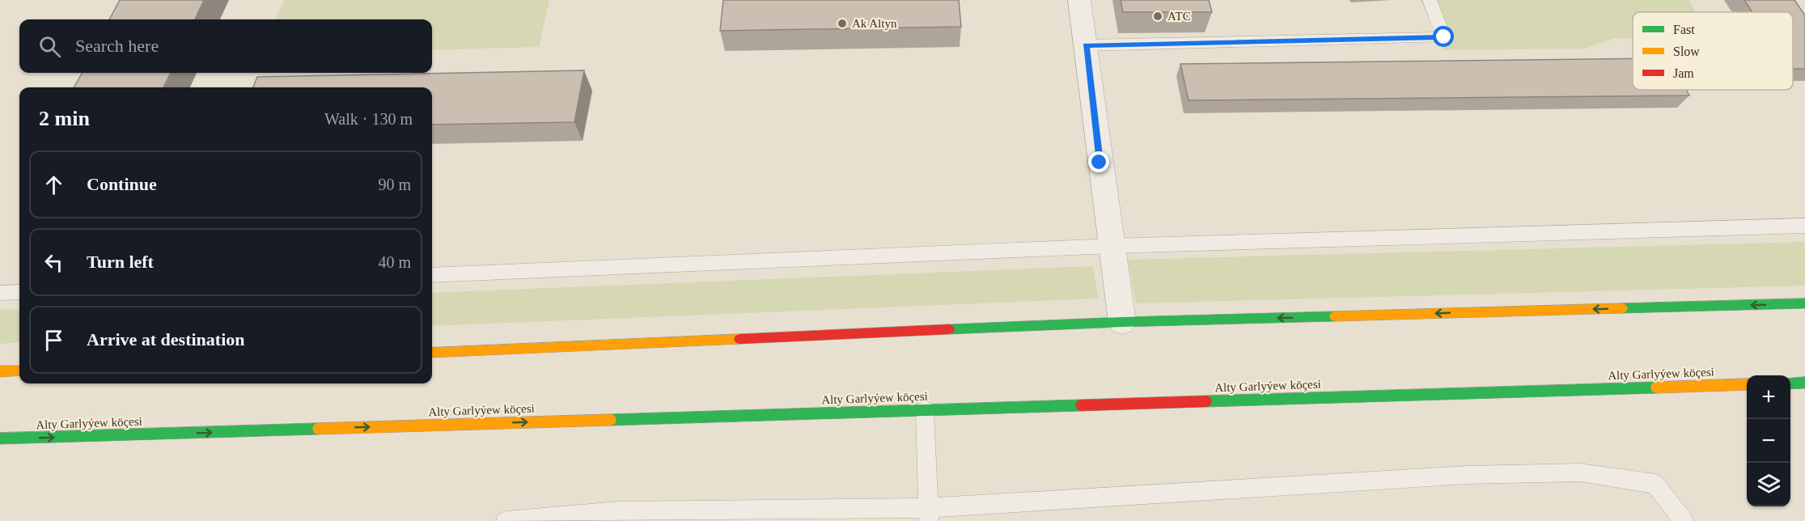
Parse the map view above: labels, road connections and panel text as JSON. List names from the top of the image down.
{
  "streets": {
    "street": ["Alty Garlyýew köçesi"]
  },
  "places": ["АТС", "Ak Altyn"],
  "legend": ["Fast", "Slow", "Jam"],
  "page": {
    "search": "Search here",
    "heading": ["2 min", "Walk · 130 m"],
    "list": [
      ["Continue", "90 m"],
      ["Turn left", "40 m"],
      "Arrive at destination"
    ],
    "map_buttons": ["+", "−"]
  }
}
